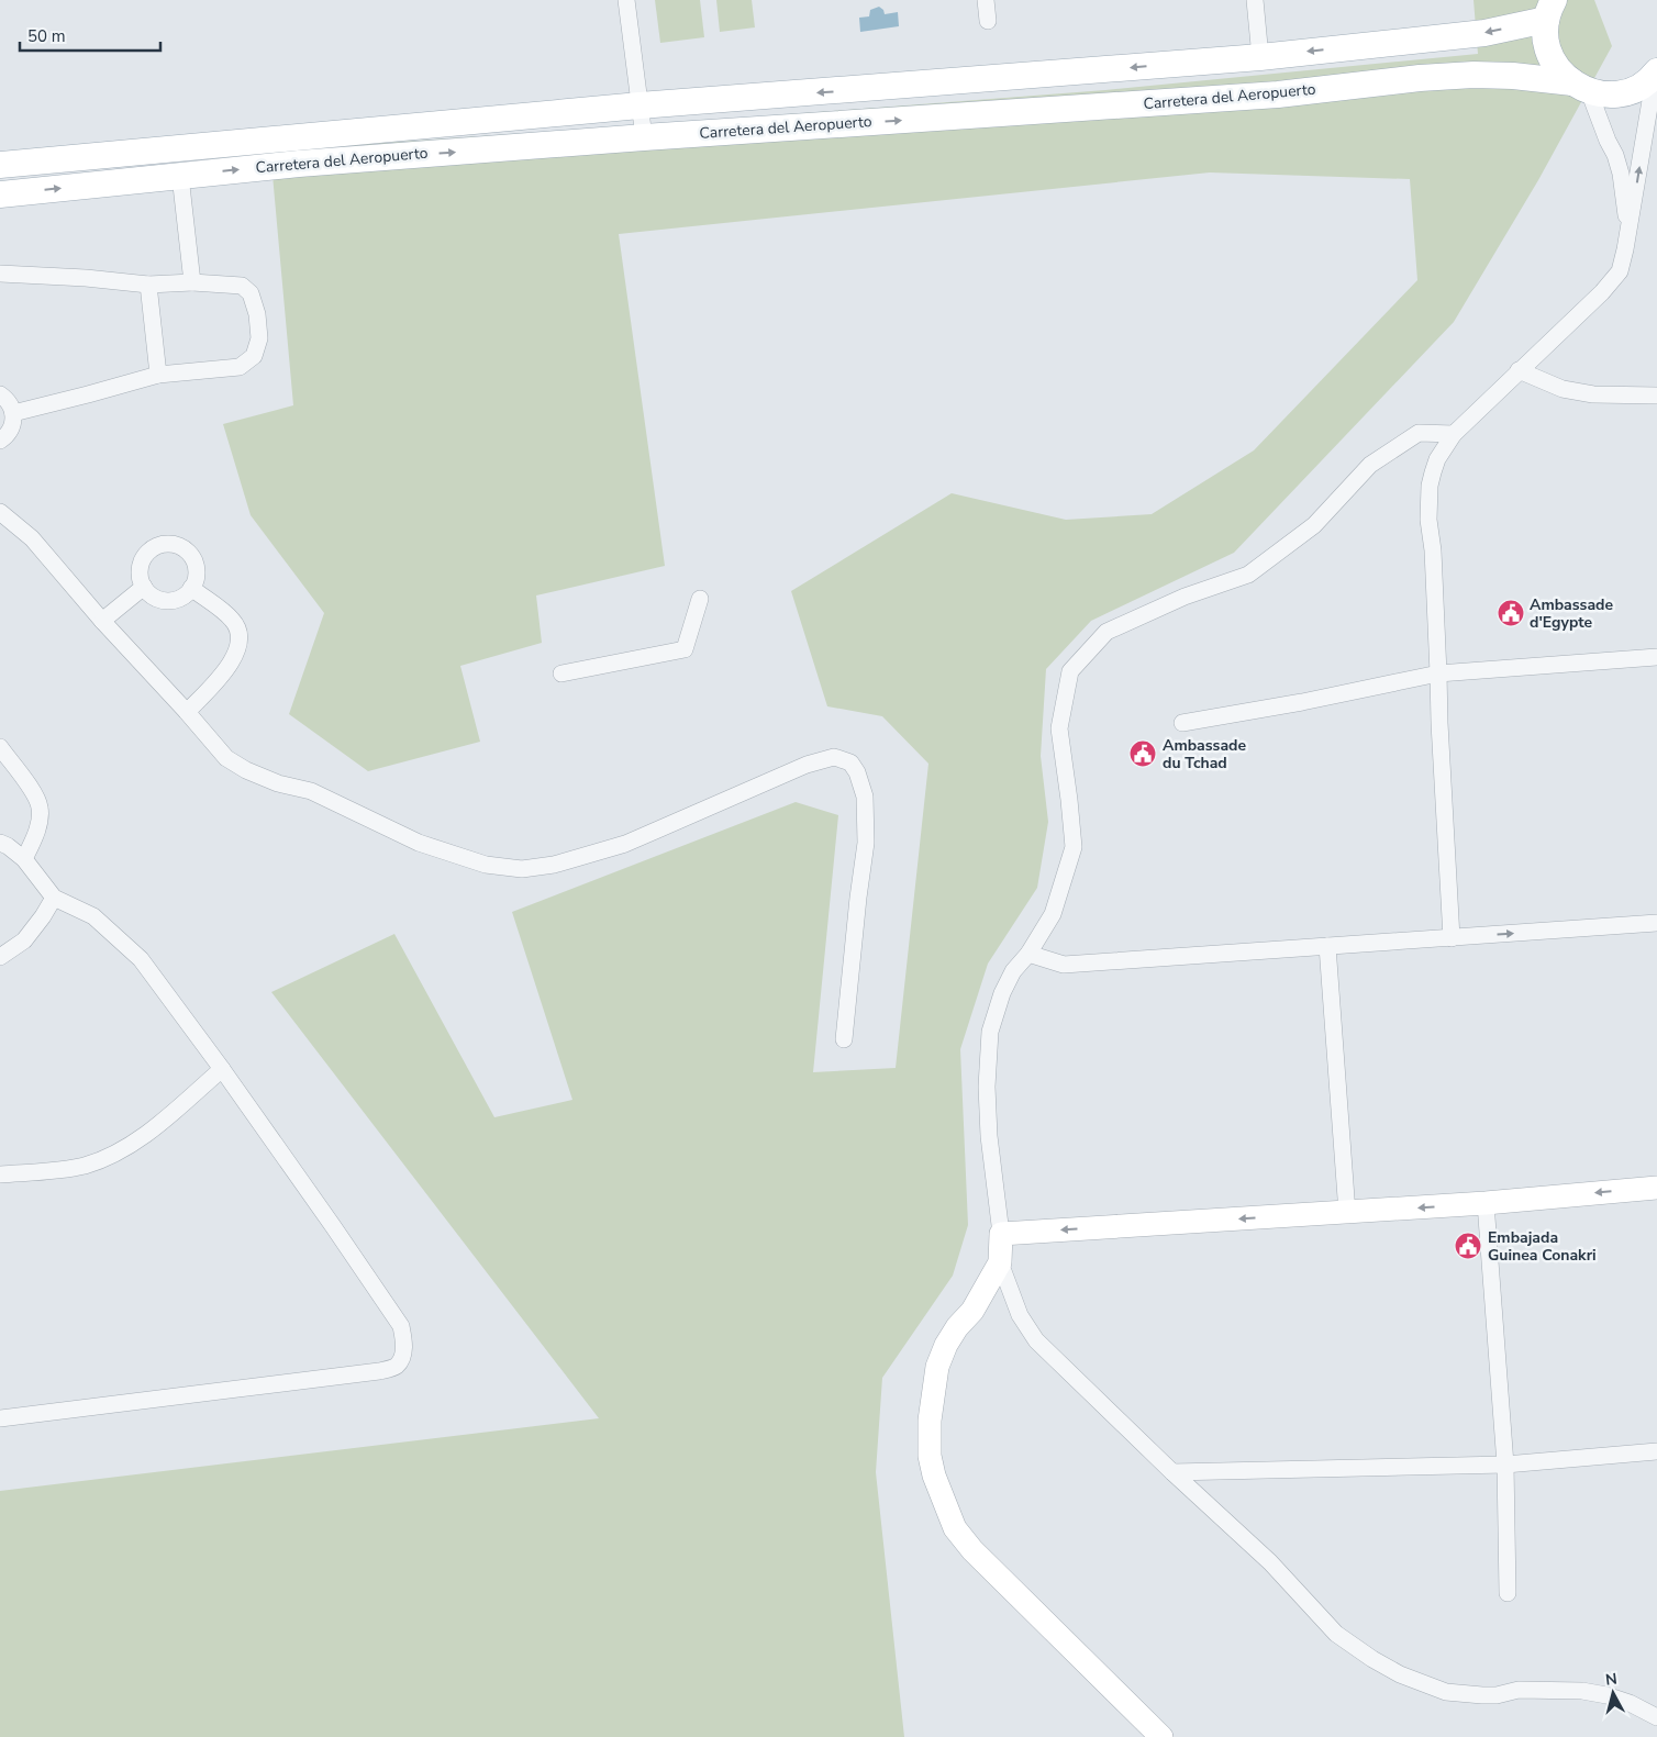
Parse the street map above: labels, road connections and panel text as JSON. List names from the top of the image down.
{
  "streets": {
    "main road": ["Carretera del Aeropuerto"]
  },
  "places": {
    "public building": ["Ambassade d'Egypte", "Ambassade du Tchad", "Embajada Guinea Conakri"]
  },
  "scale_bar": "50 m",
  "north": "top"
}
